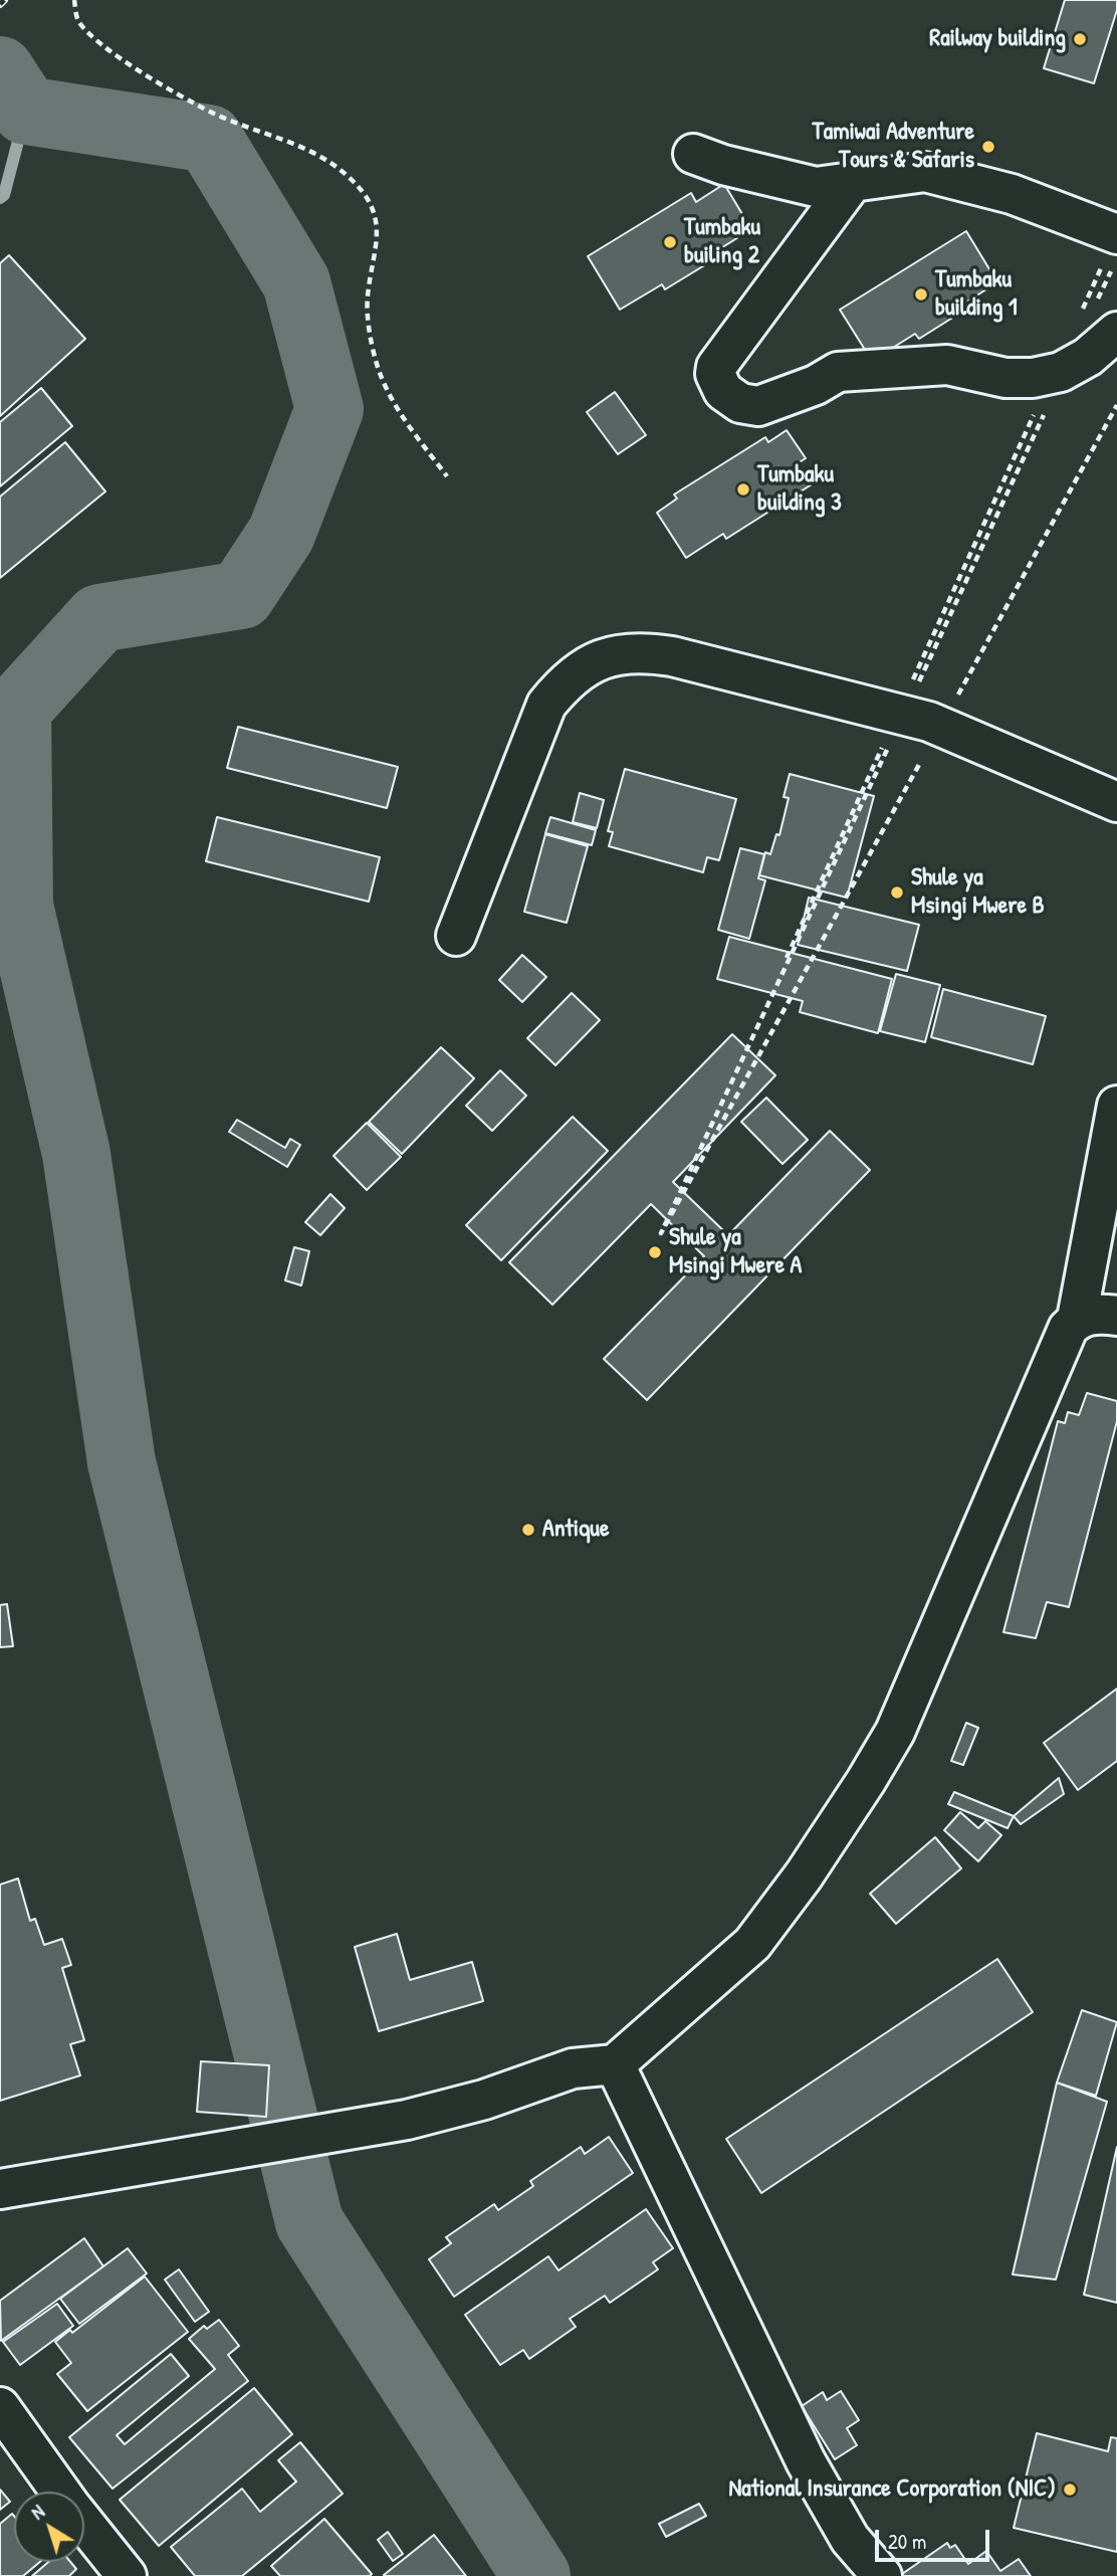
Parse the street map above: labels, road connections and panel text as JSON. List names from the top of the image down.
{
  "places": [
    "Railway building",
    "Tamiwai Adventure Tours & Safaris",
    "Tumbaku builing 2",
    "Tumbaku building 1",
    "Tumbaku building 3",
    "Shule ya Msingi Mwere B",
    "Shule ya Msingi Mwere A",
    "Antique",
    "National Insurance Corporation (NIC)"
  ],
  "scale_bar": "20 m",
  "north": "top left"
}
